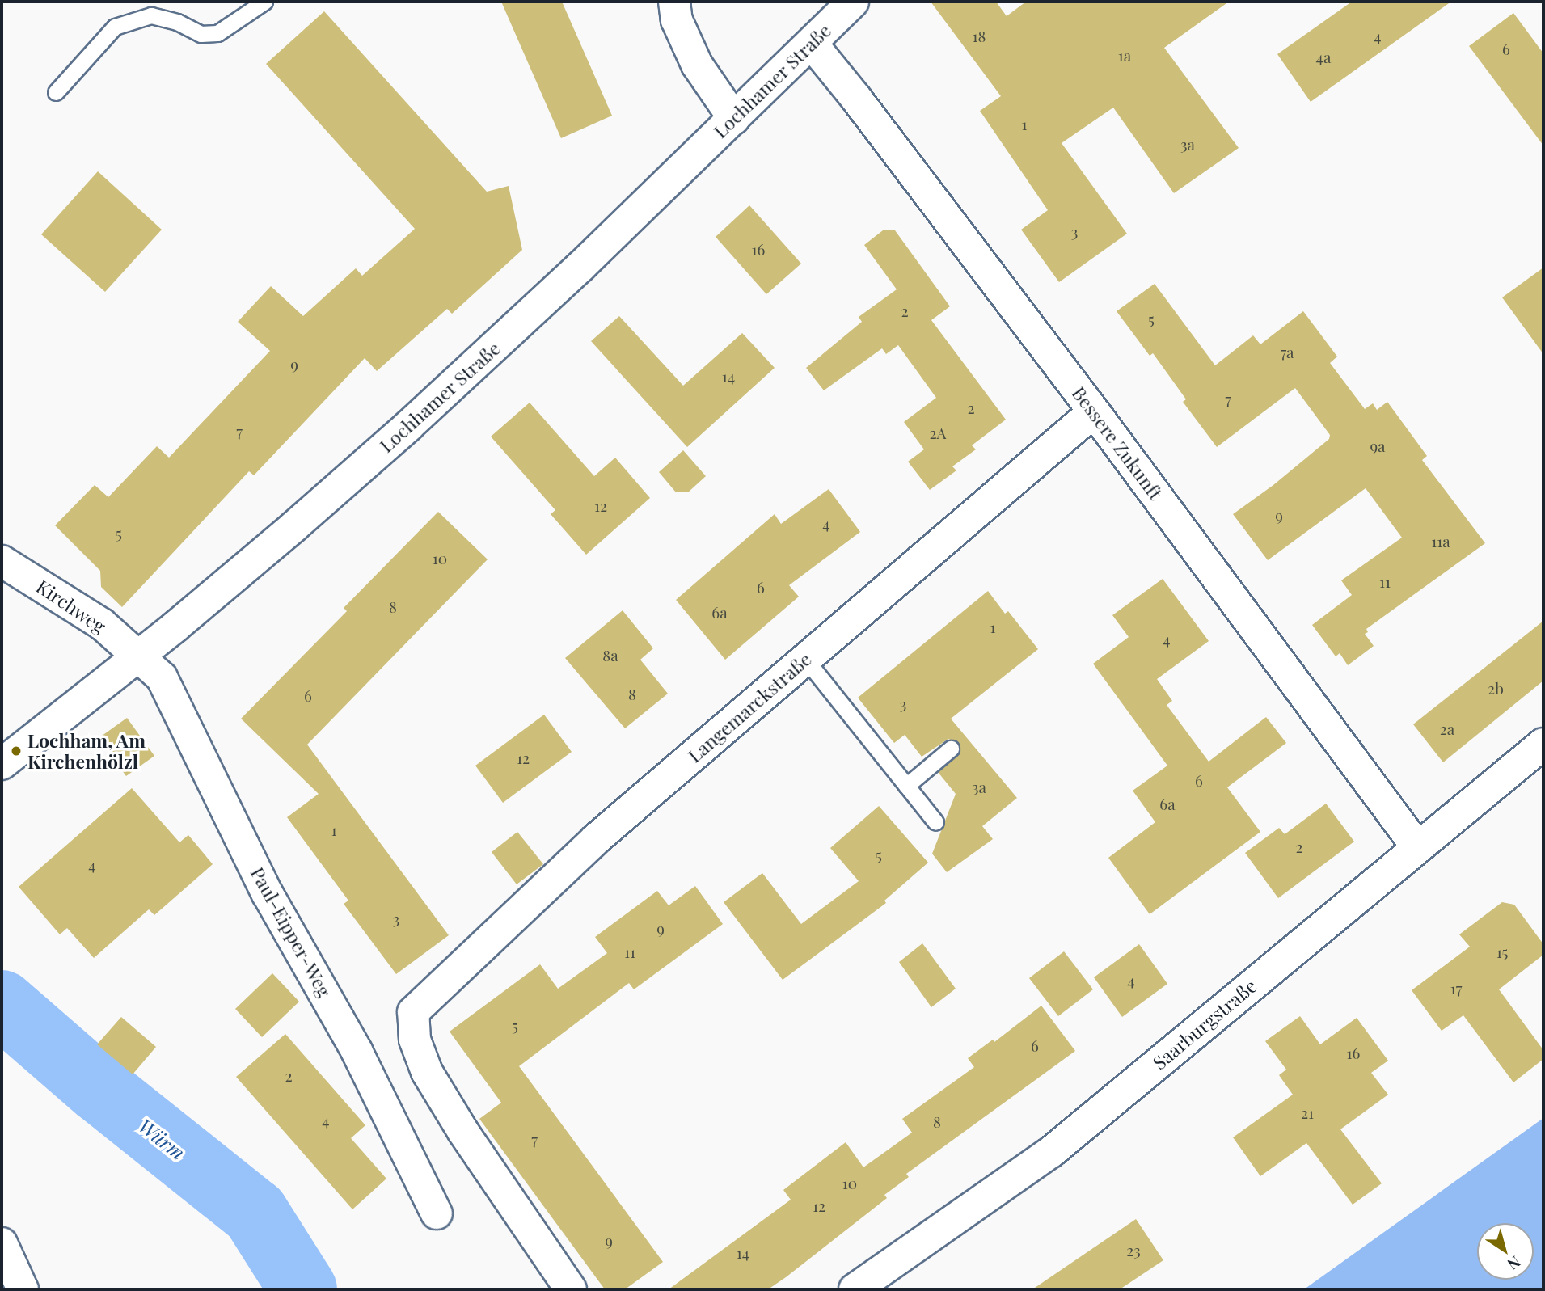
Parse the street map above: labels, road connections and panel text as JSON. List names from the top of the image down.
{
  "streets": {
    "street": [
      "Lochhamer Straße",
      "Bessere Zukunft",
      "Kirchweg",
      "Langemarckstraße",
      "Paul-Eipper-Weg",
      "Saarburgstraße"
    ]
  },
  "crossings": [
    ["Lochhamer Straße", "Bessere Zukunft"],
    ["Lochhamer Straße", "Kirchweg"],
    ["Lochhamer Straße", "Paul-Eipper-Weg"],
    ["Bessere Zukunft", "Langemarckstraße"],
    ["Bessere Zukunft", "Saarburgstraße"],
    ["Kirchweg", "Paul-Eipper-Weg"]
  ],
  "water": ["Würm"],
  "places": ["Lochham, Am Kirchenhölzl"],
  "house_numbers": [
    "18",
    "4",
    "6",
    "1a",
    "4a",
    "1",
    "3a",
    "3",
    "16",
    "2",
    "5",
    "7a",
    "9",
    "14",
    "7",
    "2",
    "7",
    "2A",
    "9a",
    "12",
    "9",
    "4",
    "5",
    "11a",
    "10",
    "11",
    "6",
    "8",
    "6a",
    "1",
    "4",
    "8a",
    "2b",
    "8",
    "6",
    "3",
    "2a",
    "12",
    "6",
    "3a",
    "6a",
    "1",
    "2",
    "5",
    "4",
    "3",
    "9",
    "11",
    "15",
    "4",
    "17",
    "5",
    "6",
    "16",
    "2",
    "21",
    "4",
    "8",
    "7",
    "10",
    "12",
    "9",
    "23",
    "14"
  ],
  "north": "bottom right"
}
